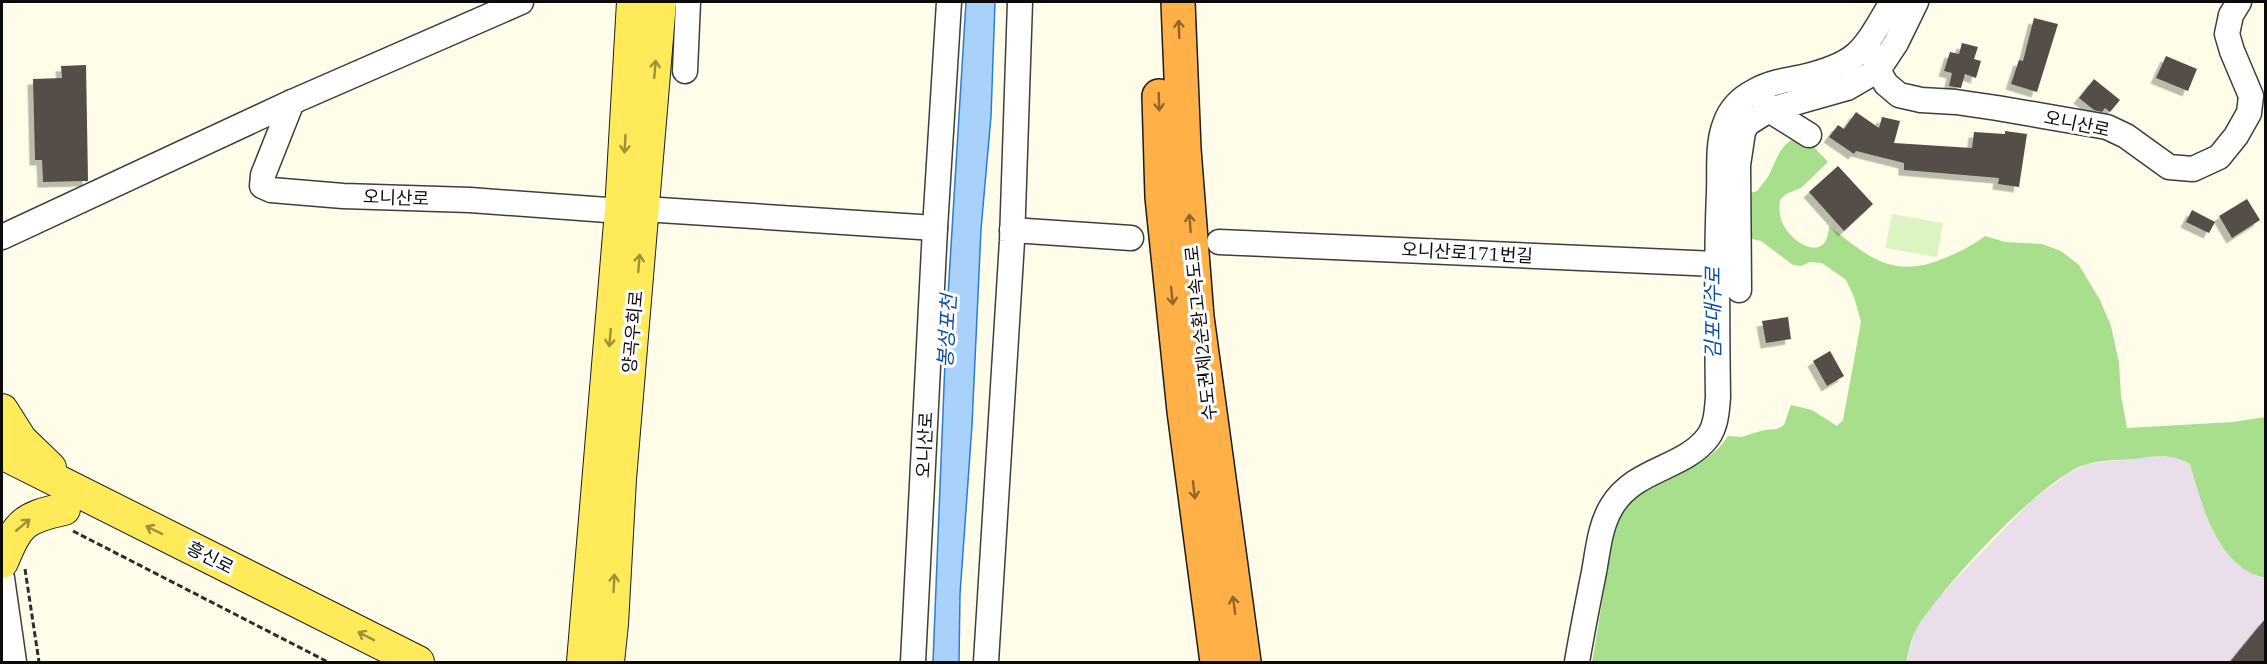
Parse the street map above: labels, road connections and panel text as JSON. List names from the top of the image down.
{
  "streets": {
    "highway": ["수도권제2순환고속도로"],
    "main road": ["양곡우회로", "흥신로"],
    "street": ["오니산로", "오니산로171번길"]
  },
  "crossings": [
    ["오니산로", "양곡우회로"]
  ],
  "water": ["김포대수로", "봉성포천"]
}
